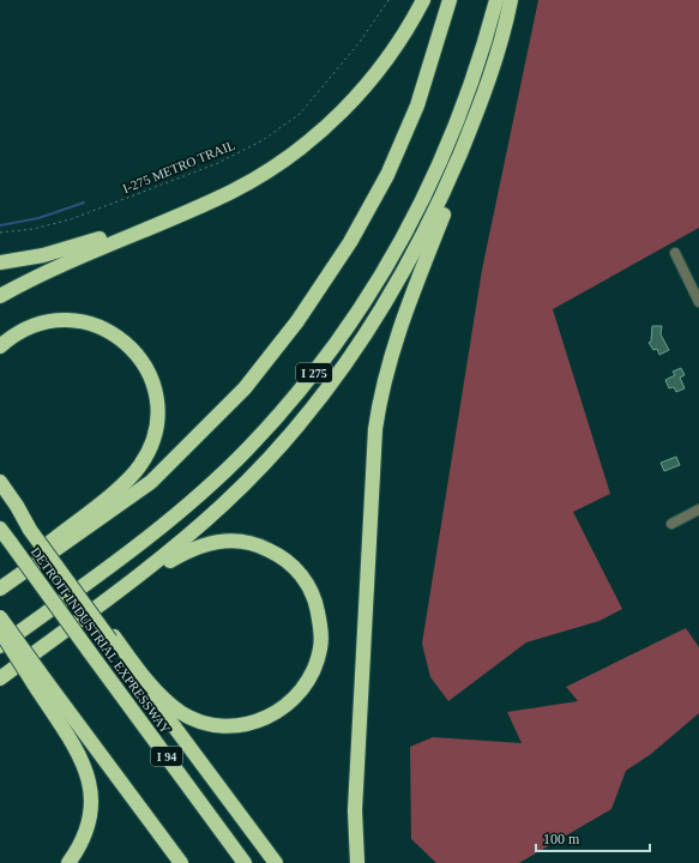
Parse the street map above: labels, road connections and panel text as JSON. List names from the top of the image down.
{
  "streets": {
    "highway": ["I 275", "DETROIT INDUSTRIAL EXPRESSWAY", "I 94"],
    "path": ["I-275 METRO TRAIL"]
  },
  "scale_bar": "100 m"
}
